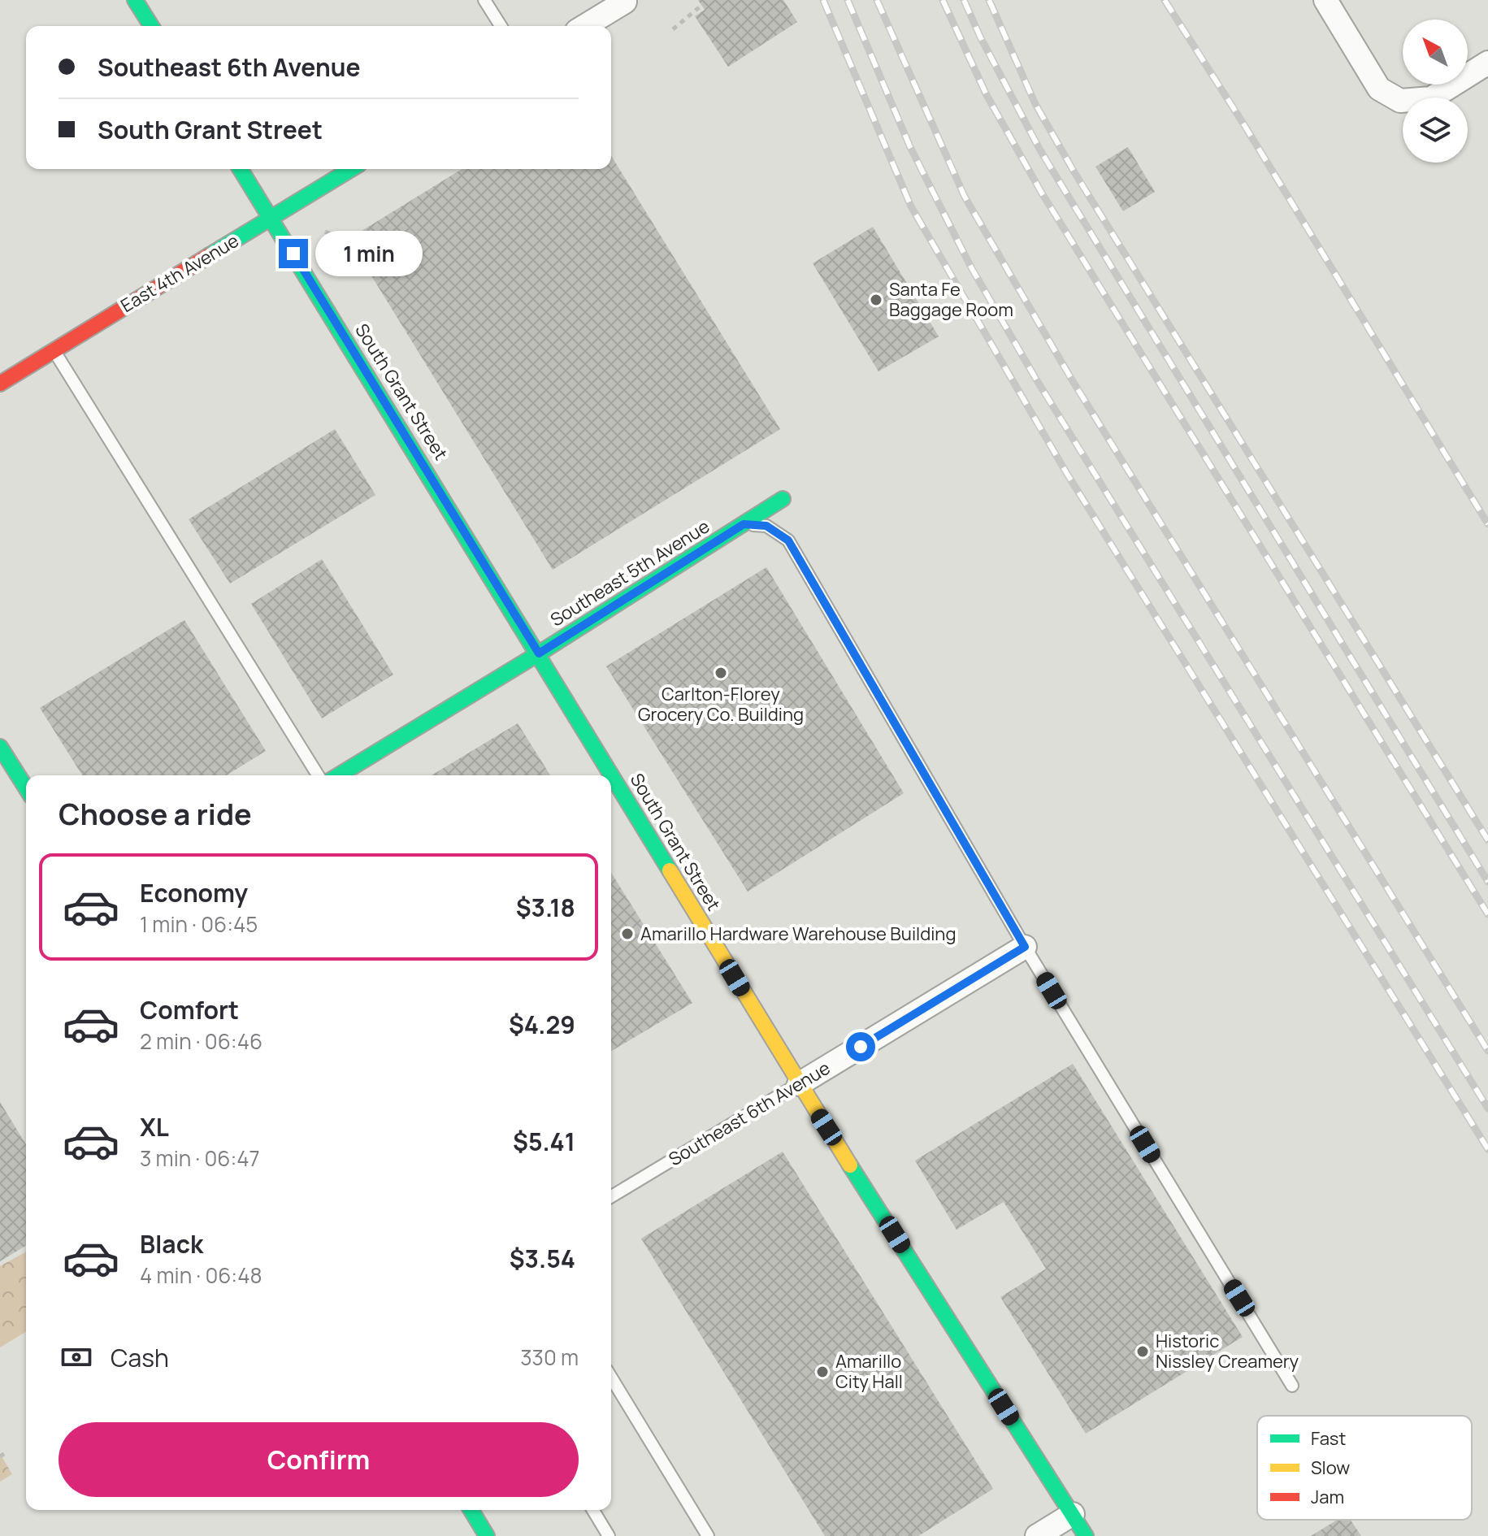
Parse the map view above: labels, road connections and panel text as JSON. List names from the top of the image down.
{
  "streets": {
    "street": [
      "East 4th Avenue",
      "South Grant Street",
      "Southeast 5th Avenue",
      "Southeast 6th Avenue"
    ]
  },
  "crossings": [
    ["East 4th Avenue", "South Grant Street"],
    ["South Grant Street", "Southeast 5th Avenue"],
    ["South Grant Street", "Southeast 6th Avenue"]
  ],
  "places": [
    "Santa Fe Baggage Room",
    "Carlton-Florey Grocery Co. Building",
    "Amarillo Hardware Warehouse Building",
    "Historic Nissley Creamery",
    "Amarillo City Hall"
  ],
  "legend": ["Fast", "Slow", "Jam"],
  "north": "top left",
  "page": {
    "banner": ["Southeast 6th Avenue", "South Grant Street"],
    "bubble": "1 min",
    "heading": "Choose a ride",
    "list": [
      {
        "name": "Economy",
        "note": "1 min · 06:45",
        "value": "$3.18"
      },
      {
        "name": "Comfort",
        "note": "2 min · 06:46",
        "value": "$4.29"
      },
      {
        "name": "XL",
        "note": "3 min · 06:47",
        "value": "$5.41"
      },
      {
        "name": "Black",
        "note": "4 min · 06:48",
        "value": "$3.54"
      }
    ],
    "pay": ["Cash", "330 m"],
    "buttons": "Confirm"
  }
}
